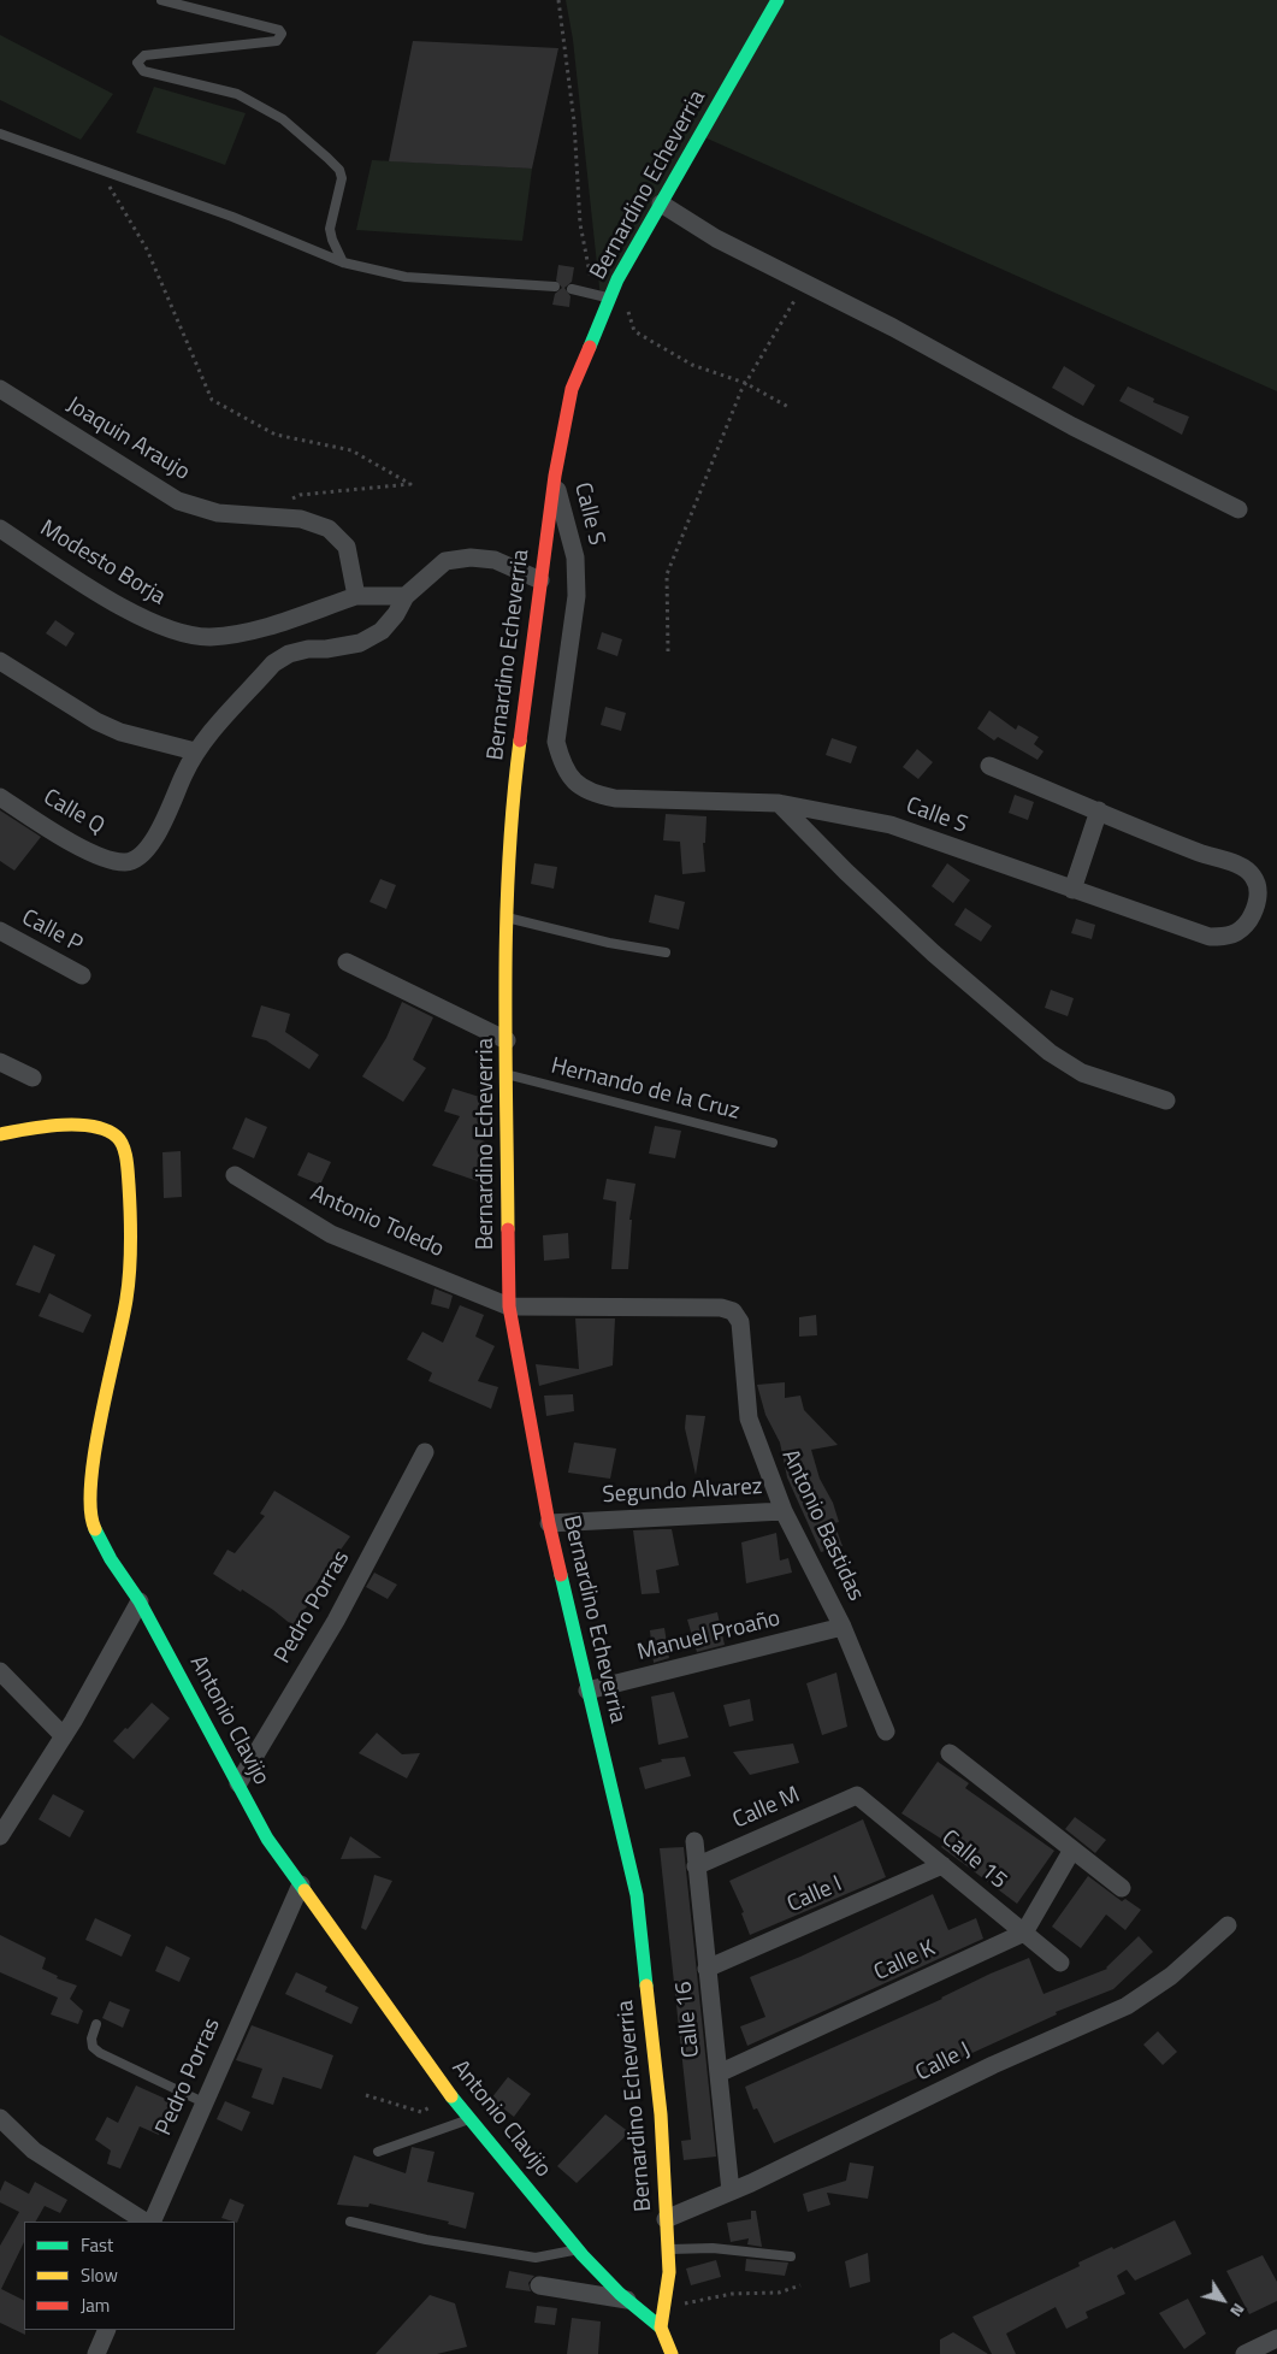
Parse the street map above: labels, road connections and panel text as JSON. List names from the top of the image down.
{
  "streets": {
    "street": [
      "Bernardino Echeverria",
      "Joaquin Araujo",
      "Calle S",
      "Modesto Borja",
      "Calle Q",
      "Calle P",
      "Antonio Toledo",
      "Segundo Alvarez",
      "Antonio Bastidas",
      "Pedro Porras",
      "Manuel Proaño",
      "Antonio Clavijo",
      "Calle M",
      "Calle 15",
      "Calle I",
      "Calle K",
      "Calle 16",
      "Calle J"
    ],
    "lane": ["Hernando de la Cruz"]
  },
  "crossings": [
    ["Bernardino Echeverria", "Calle S"],
    ["Bernardino Echeverria", "Hernando de la Cruz"],
    ["Bernardino Echeverria", "Antonio Toledo"],
    ["Bernardino Echeverria", "Segundo Alvarez"],
    ["Bernardino Echeverria", "Manuel Proaño"],
    ["Bernardino Echeverria", "Antonio Clavijo"],
    ["Bernardino Echeverria", "Calle J"],
    ["Joaquin Araujo", "Modesto Borja"],
    ["Antonio Toledo", "Antonio Bastidas"],
    ["Segundo Alvarez", "Antonio Bastidas"],
    ["Antonio Bastidas", "Manuel Proaño"],
    ["Pedro Porras", "Antonio Clavijo"],
    ["Calle M", "Calle 15"],
    ["Calle M", "Calle 16"],
    ["Calle 15", "Calle I"],
    ["Calle 15", "Calle K"],
    ["Calle I", "Calle 16"],
    ["Calle K", "Calle 16"],
    ["Calle 16", "Calle J"]
  ],
  "legend": ["Fast", "Slow", "Jam"],
  "north": "bottom right"
}
